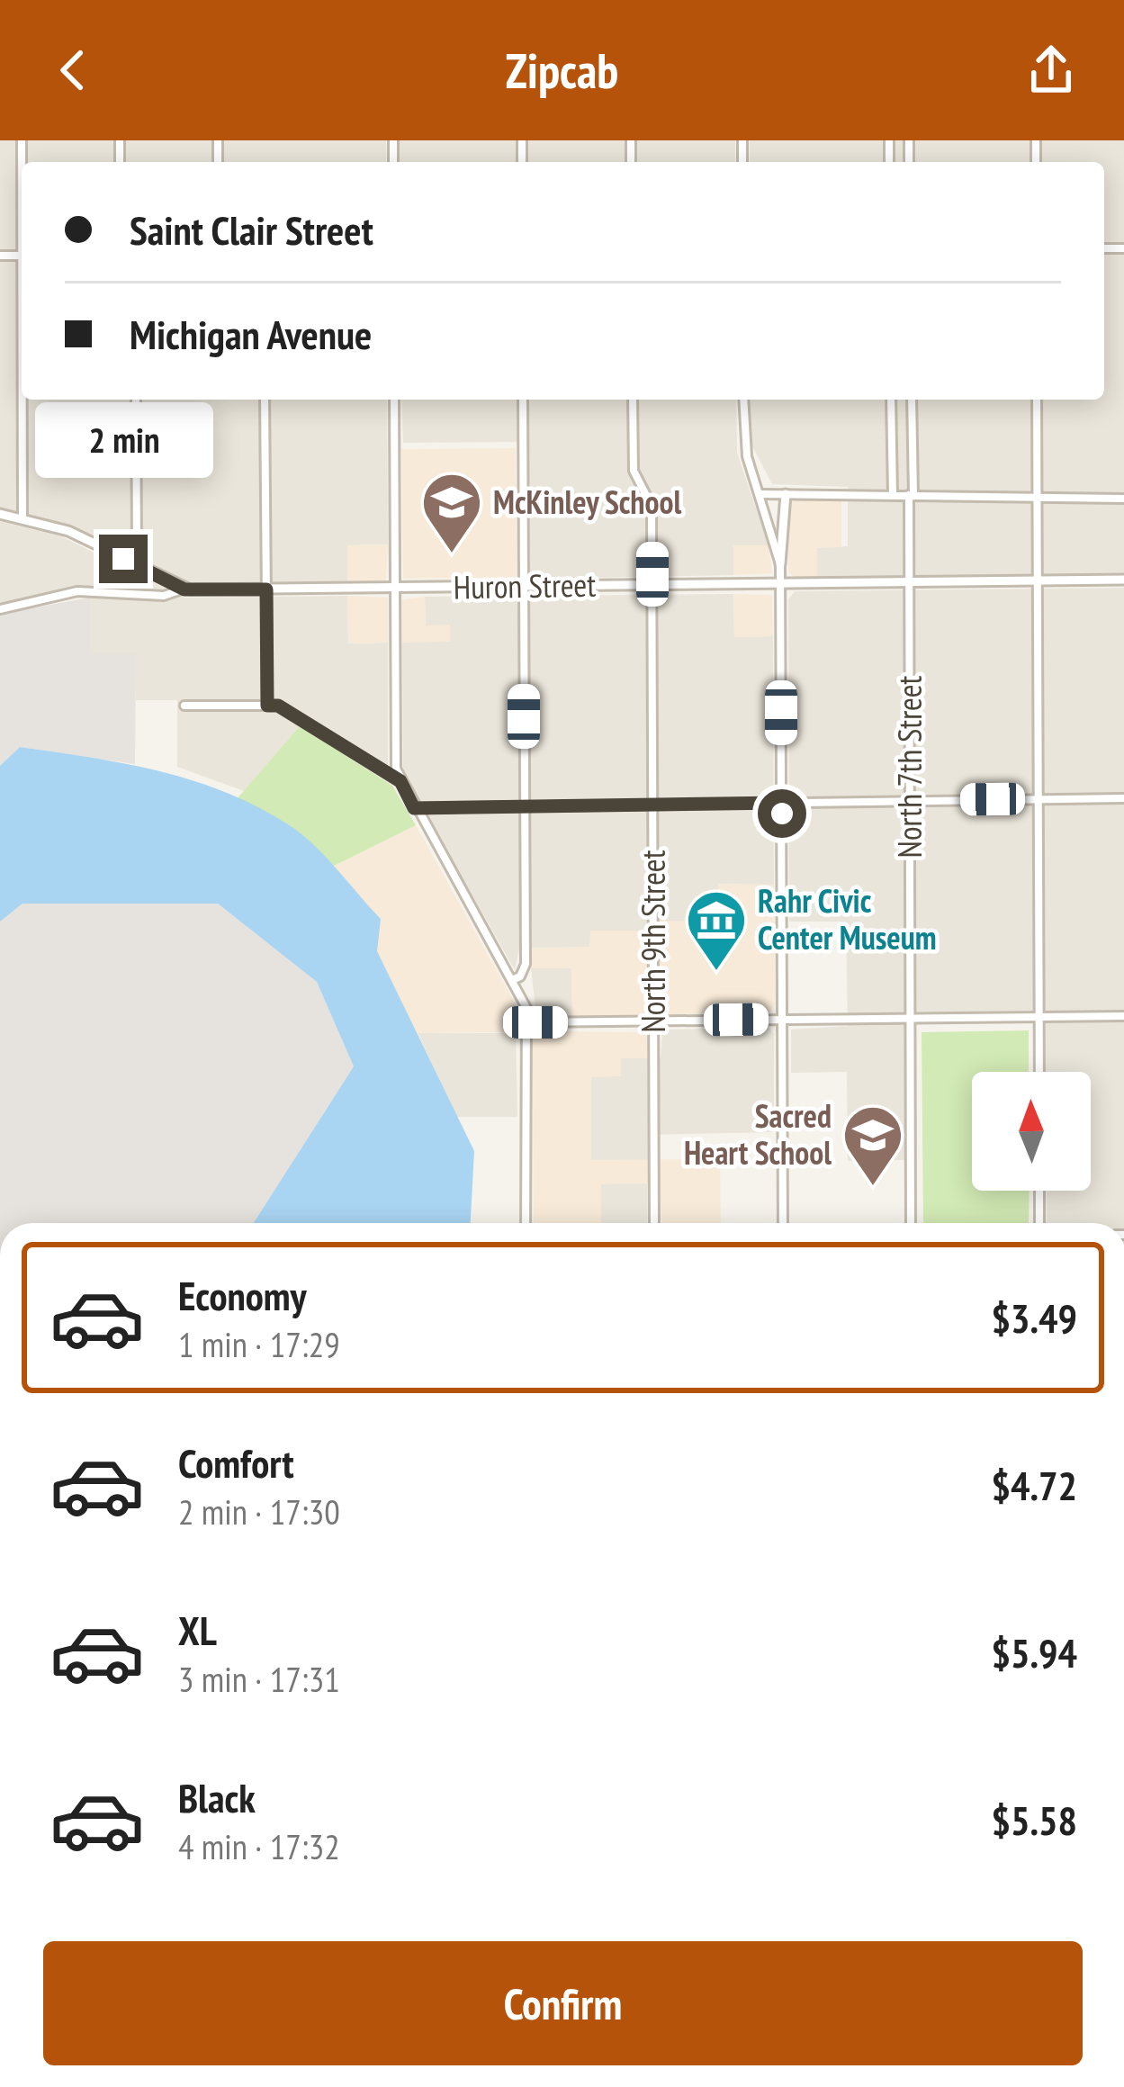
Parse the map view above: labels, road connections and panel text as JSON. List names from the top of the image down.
{
  "streets": {
    "street": ["Huron Street", "North 7th Street", "North 9th Street"]
  },
  "crossings": [
    ["Huron Street", "North 7th Street"],
    ["Huron Street", "North 9th Street"]
  ],
  "places": {
    "school or university": ["McKinley School", "Sacred Heart School"],
    "museum": ["Rahr Civic Center Museum"]
  },
  "north": "top",
  "page": {
    "header": "Zipcab",
    "banner": ["Saint Clair Street", "Michigan Avenue"],
    "bubble": "2 min",
    "list": [
      {
        "name": "Economy",
        "note": "1 min · 17:29",
        "value": "$3.49"
      },
      {
        "name": "Comfort",
        "note": "2 min · 17:30",
        "value": "$4.72"
      },
      {
        "name": "XL",
        "note": "3 min · 17:31",
        "value": "$5.94"
      },
      {
        "name": "Black",
        "note": "4 min · 17:32",
        "value": "$5.58"
      }
    ],
    "buttons": "Confirm"
  }
}
